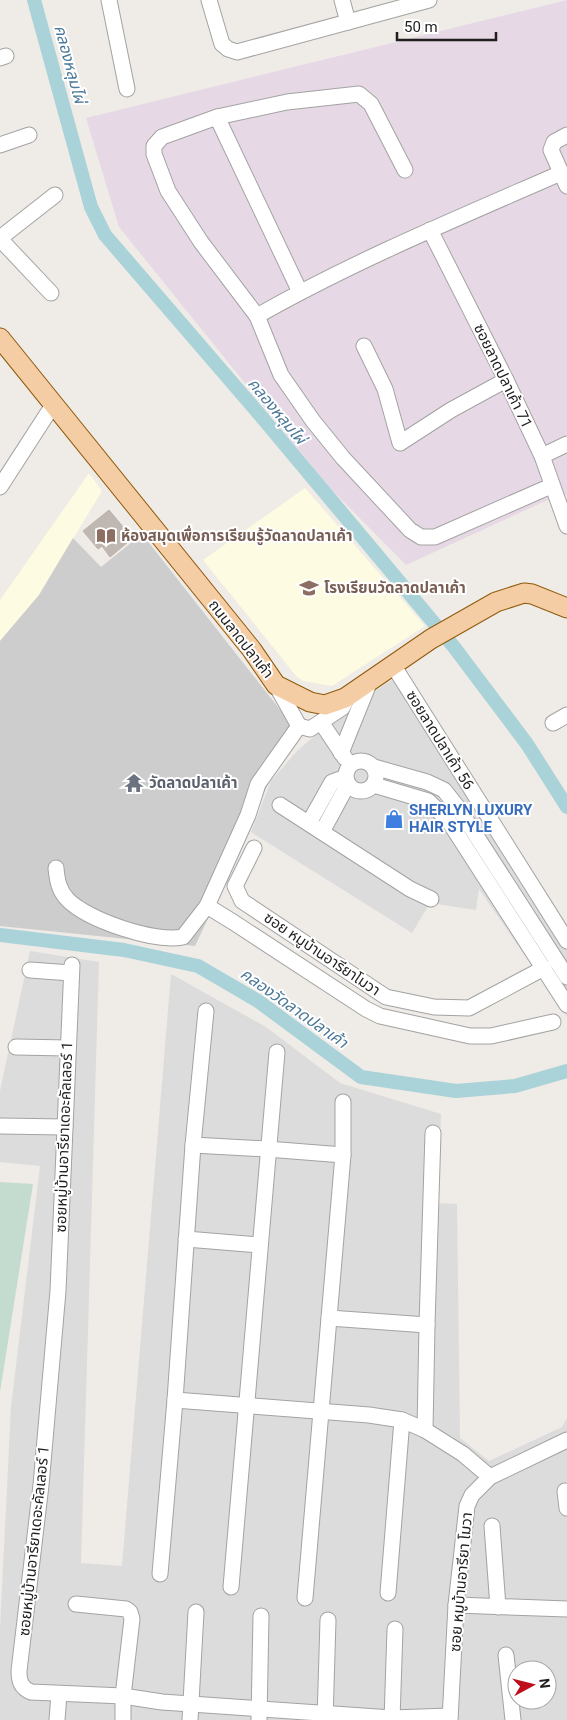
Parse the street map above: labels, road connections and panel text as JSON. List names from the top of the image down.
{
  "streets": {
    "main road": ["ถนนลาดปลาเค้า"],
    "street": [
      "ซอยลาดปลาเค้า 71",
      "ซอยลาดปลาเค้า 56",
      "ซอย หมูบ้านอารียาโมวา",
      "ซอยหมู่บ้านอารียาเดอะคัลเลอร์ 1",
      "ซอย หมูบ้านอารียา โมวา"
    ]
  },
  "crossings": [
    ["ถนนลาดปลาเค้า", "ซอยลาดปลาเค้า 56"],
    ["ซอยหมู่บ้านอารียาเดอะคัลเลอร์ 1", "ซอย หมูบ้านอารียา โมวา"]
  ],
  "water": ["คลองหลุมไผ่", "คลองวัดลาดปลาเค้า"],
  "places": {
    "library": ["ห้องสมุดเพื่อการเรียนรู้วัดลาดปลาเค้า"],
    "school or university": ["โรงเรียนวัดลาดปลาเค้า"],
    "temple": ["วัดลาดปลาเค้า"],
    "shop": ["SHERLYN LUXURY HAIR STYLE"]
  },
  "scale_bar": "50 m",
  "north": "right"
}
